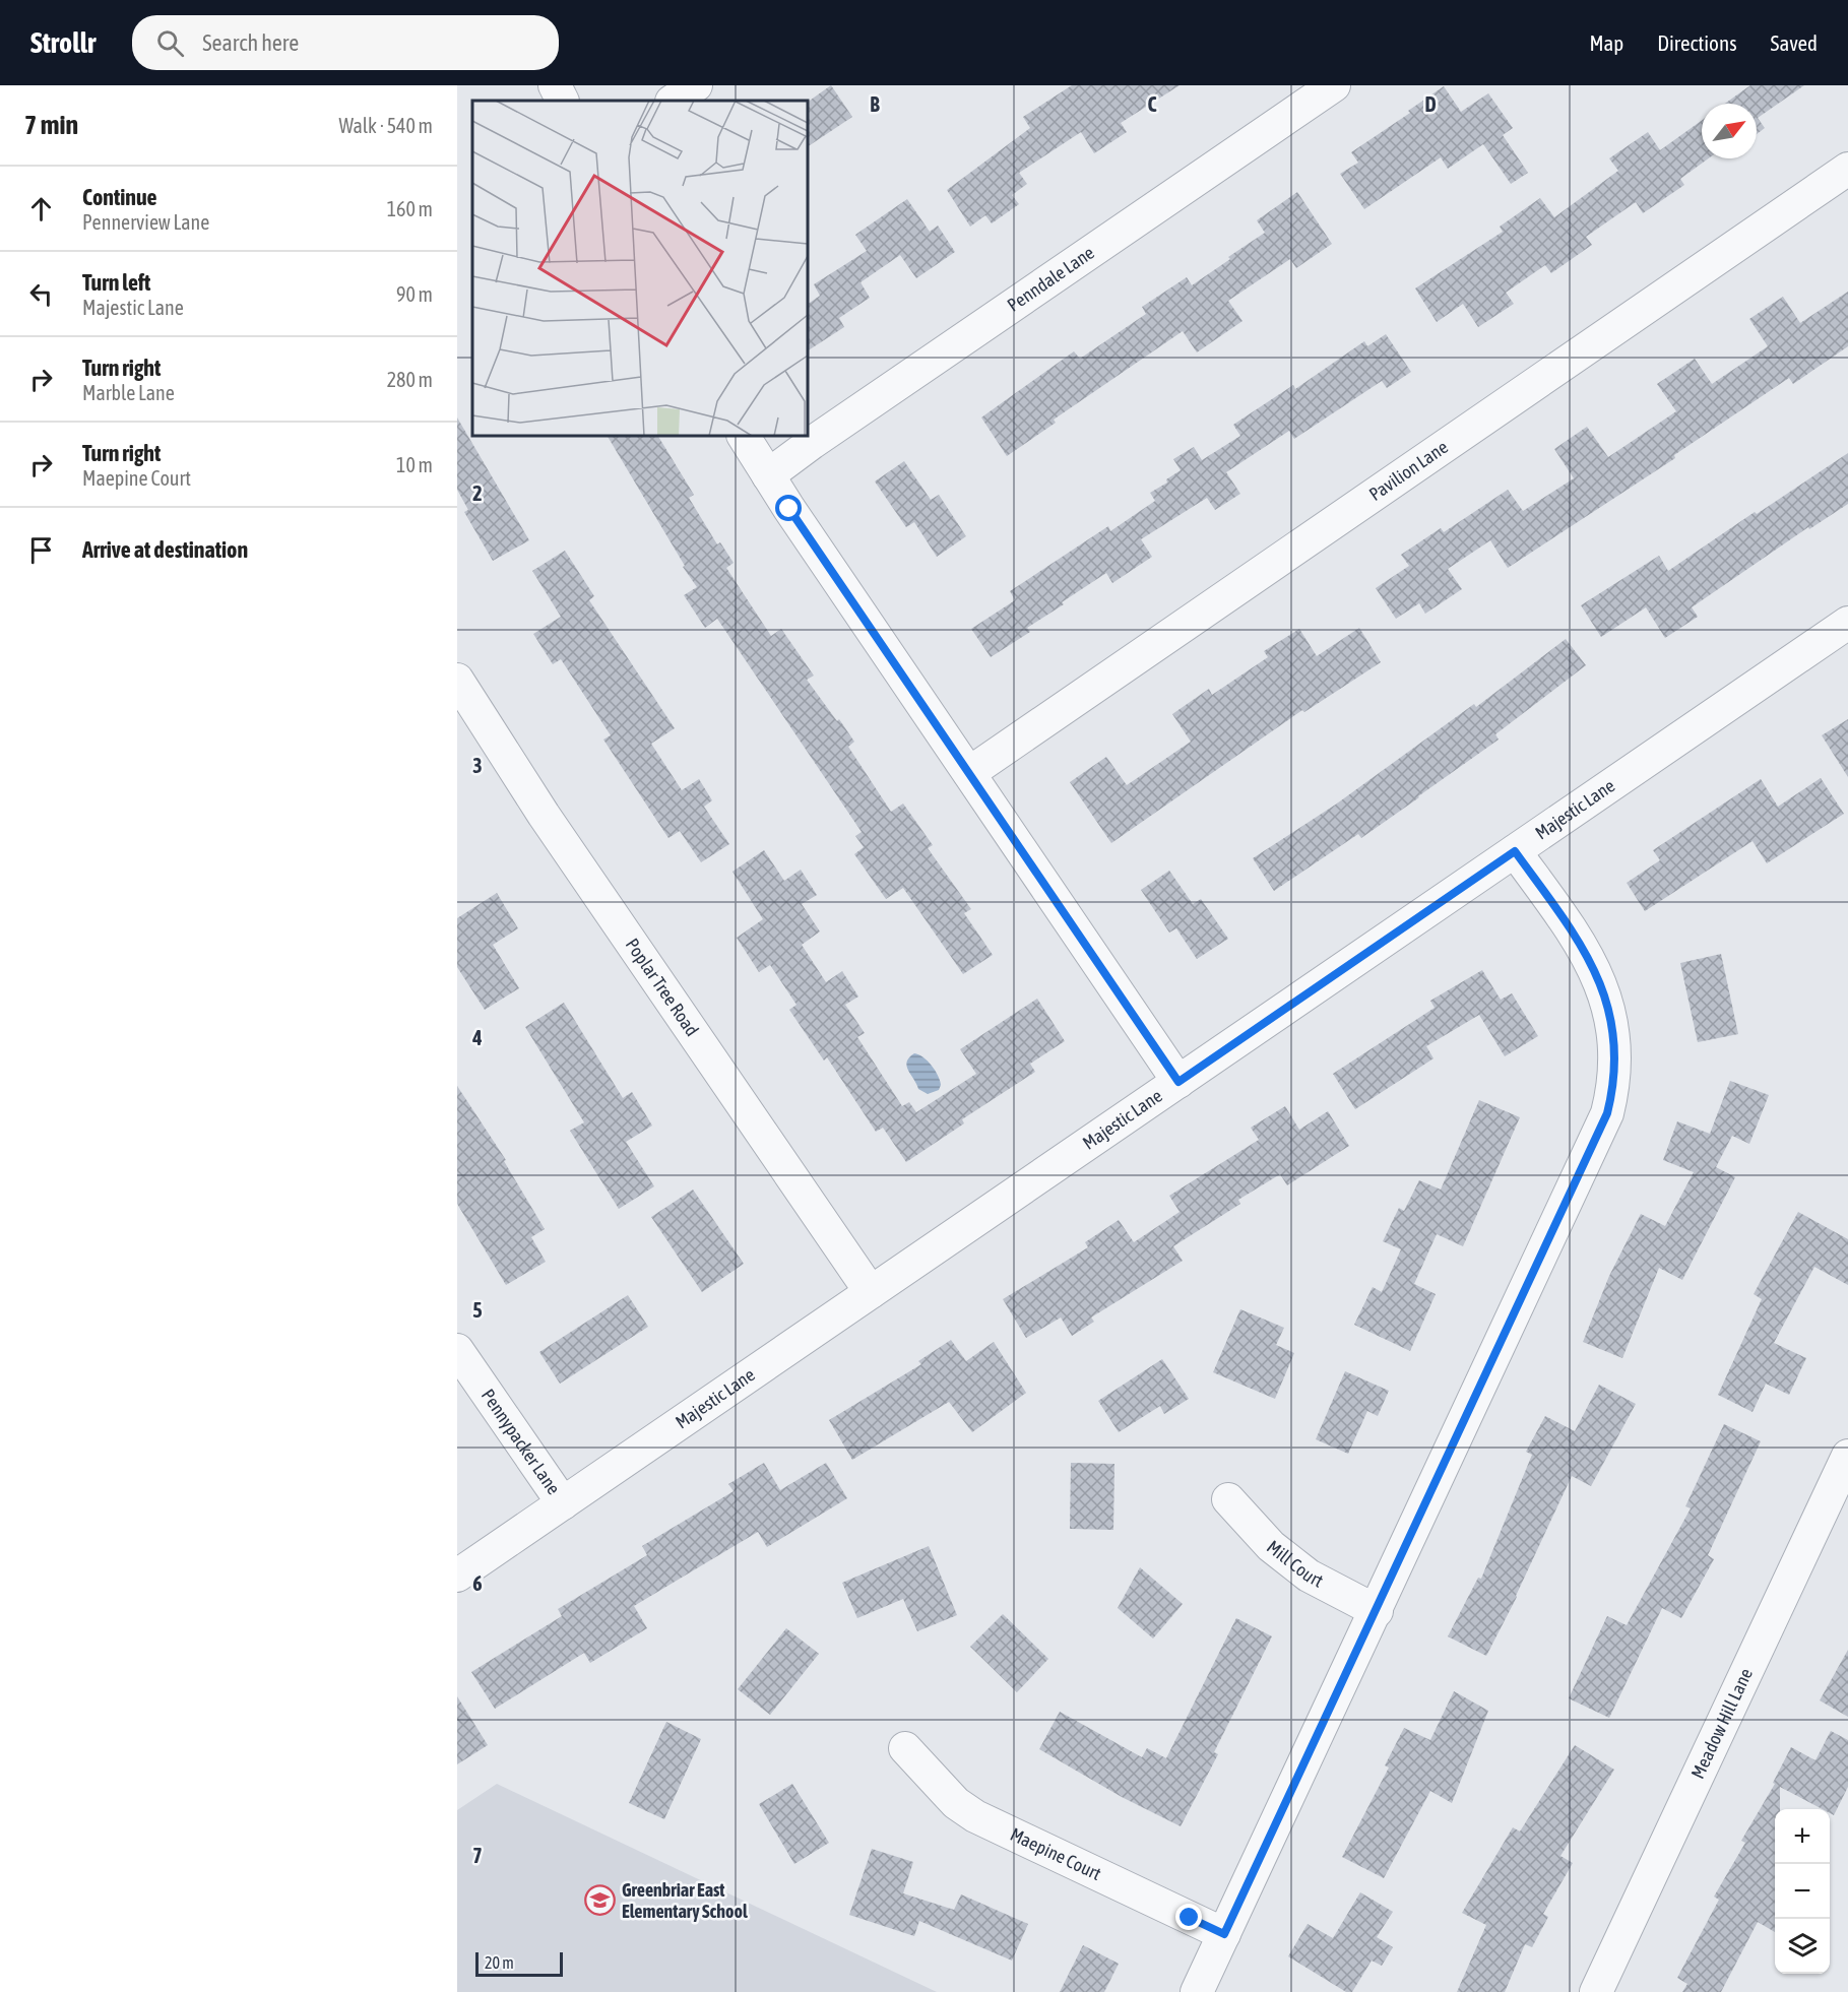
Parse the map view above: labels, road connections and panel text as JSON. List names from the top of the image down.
{
  "streets": {
    "street": [
      "Penndale Lane",
      "Pavilion Lane",
      "Majestic Lane",
      "Poplar Tree Road",
      "Pennypacker Lane",
      "Mill Court",
      "Meadow Hill Lane",
      "Maepine Court"
    ]
  },
  "crossings": [
    ["Majestic Lane", "Poplar Tree Road"],
    ["Majestic Lane", "Pennypacker Lane"]
  ],
  "places": {
    "school or university": ["Greenbriar East Elementary School"]
  },
  "scale_bar": "20 m",
  "north": "top right",
  "page": {
    "header": "Strollr",
    "search": "Search here",
    "nav": ["Map", "Directions", "Saved"],
    "heading": ["7 min", "Walk · 540 m"],
    "list": [
      ["Continue", "Pennerview Lane", "160 m"],
      ["Turn left", "Majestic Lane", "90 m"],
      ["Turn right", "Marble Lane", "280 m"],
      ["Turn right", "Maepine Court", "10 m"],
      "Arrive at destination"
    ],
    "map_buttons": ["+", "−"],
    "scale": "20 m"
  },
  "grid": {
    "columns": ["B", "C", "D"],
    "rows": [
      "2",
      "3",
      "4",
      "5",
      "6",
      "7"
    ]
  }
}
